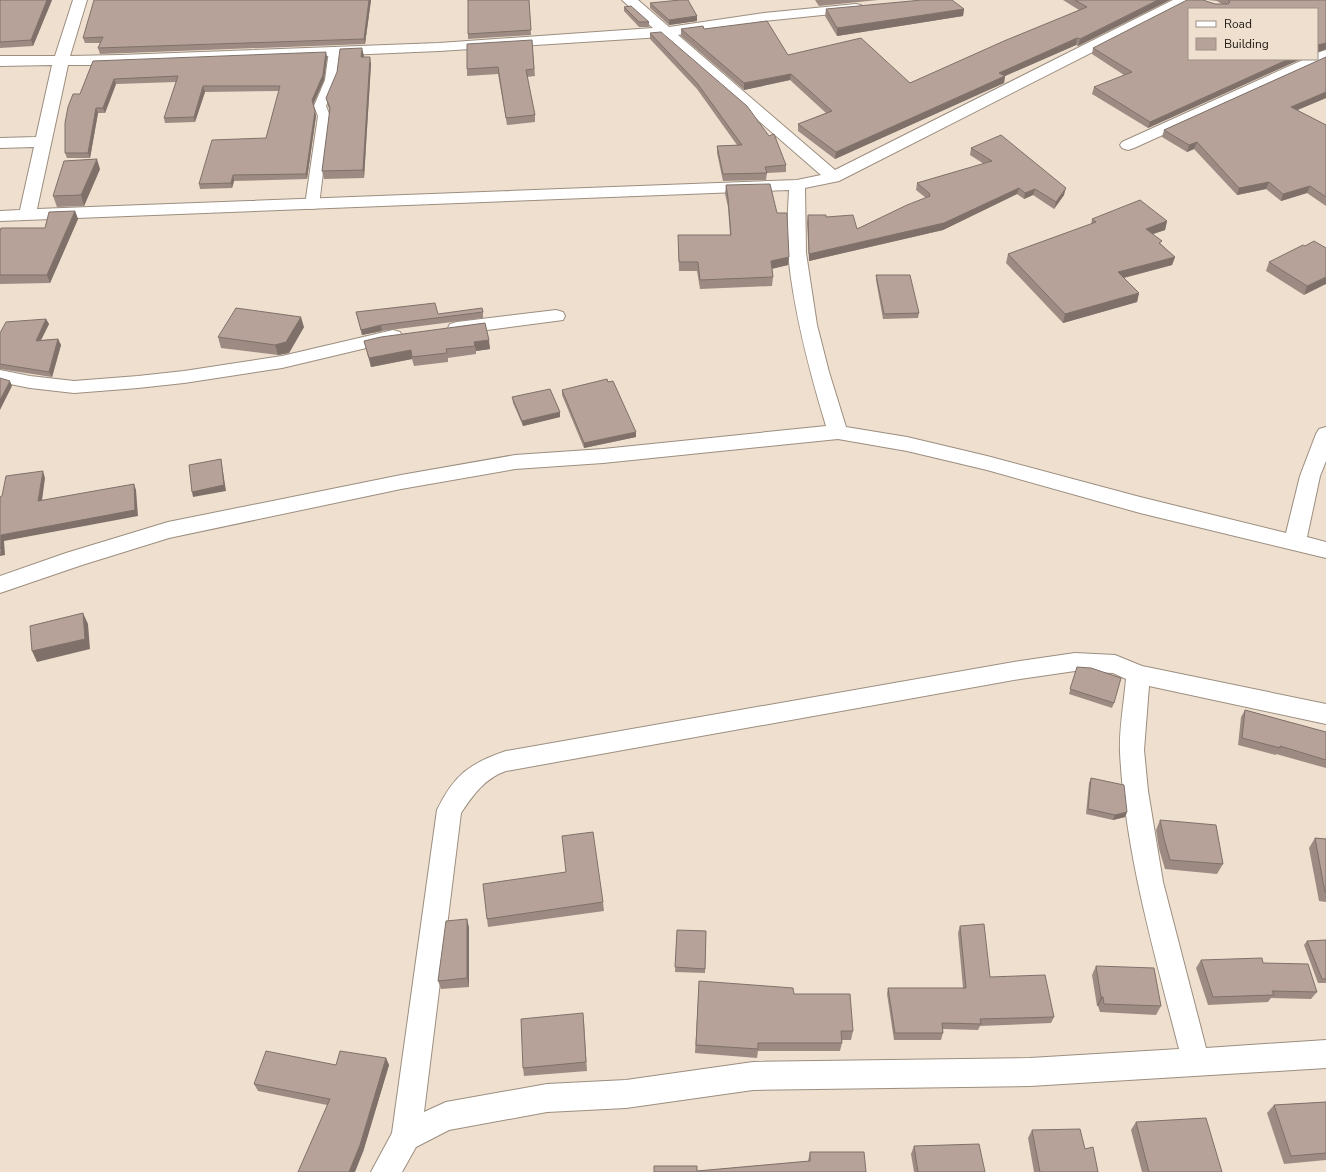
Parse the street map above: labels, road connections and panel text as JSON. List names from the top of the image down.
{
  "legend": ["Road", "Building"]
}
